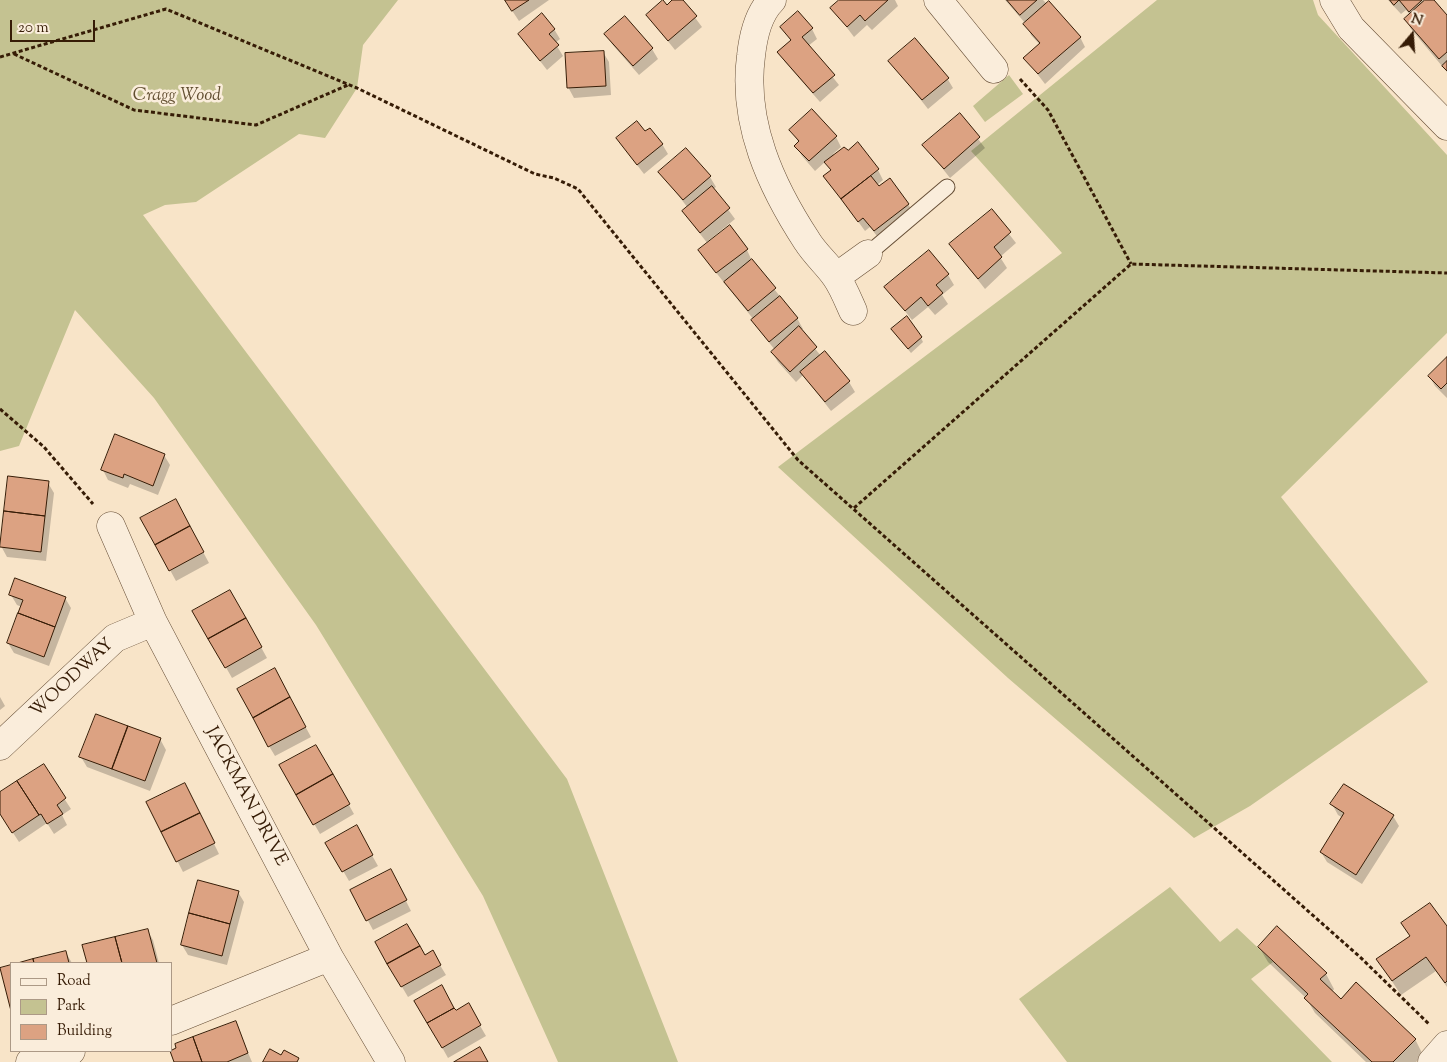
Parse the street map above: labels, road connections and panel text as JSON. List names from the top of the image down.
{
  "streets": {
    "street": ["WOODWAY", "JACKMAN DRIVE"]
  },
  "crossings": [
    ["WOODWAY", "JACKMAN DRIVE"]
  ],
  "parks": ["Cragg Wood"],
  "legend": ["Road", "Park", "Building"],
  "scale_bar": "20 m",
  "north": "top"
}
